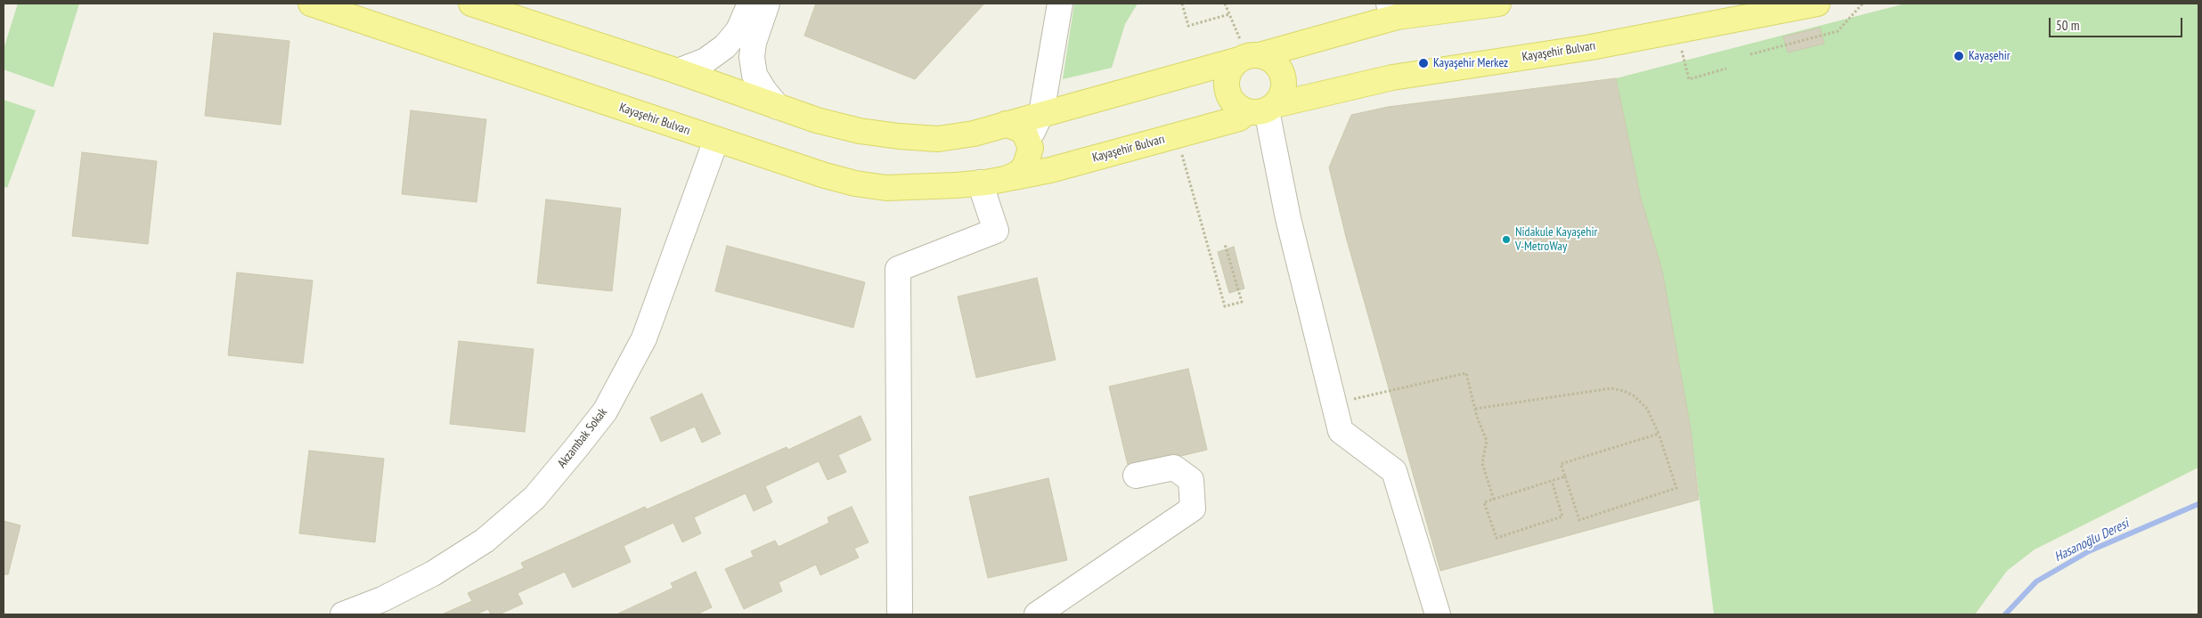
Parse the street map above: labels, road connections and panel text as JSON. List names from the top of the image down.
{
  "streets": {
    "main road": ["Kayaşehir Bulvarı"],
    "street": ["Akzambak Sokak"]
  },
  "crossings": [
    ["Kayaşehir Bulvarı", "Akzambak Sokak"]
  ],
  "water": ["Hasanoğlu Deresi"],
  "places": ["Kayaşehir", "Kayaşehir Merkez", "Nidakule Kayaşehir V-MetroWay"],
  "scale_bar": "50 m"
}
